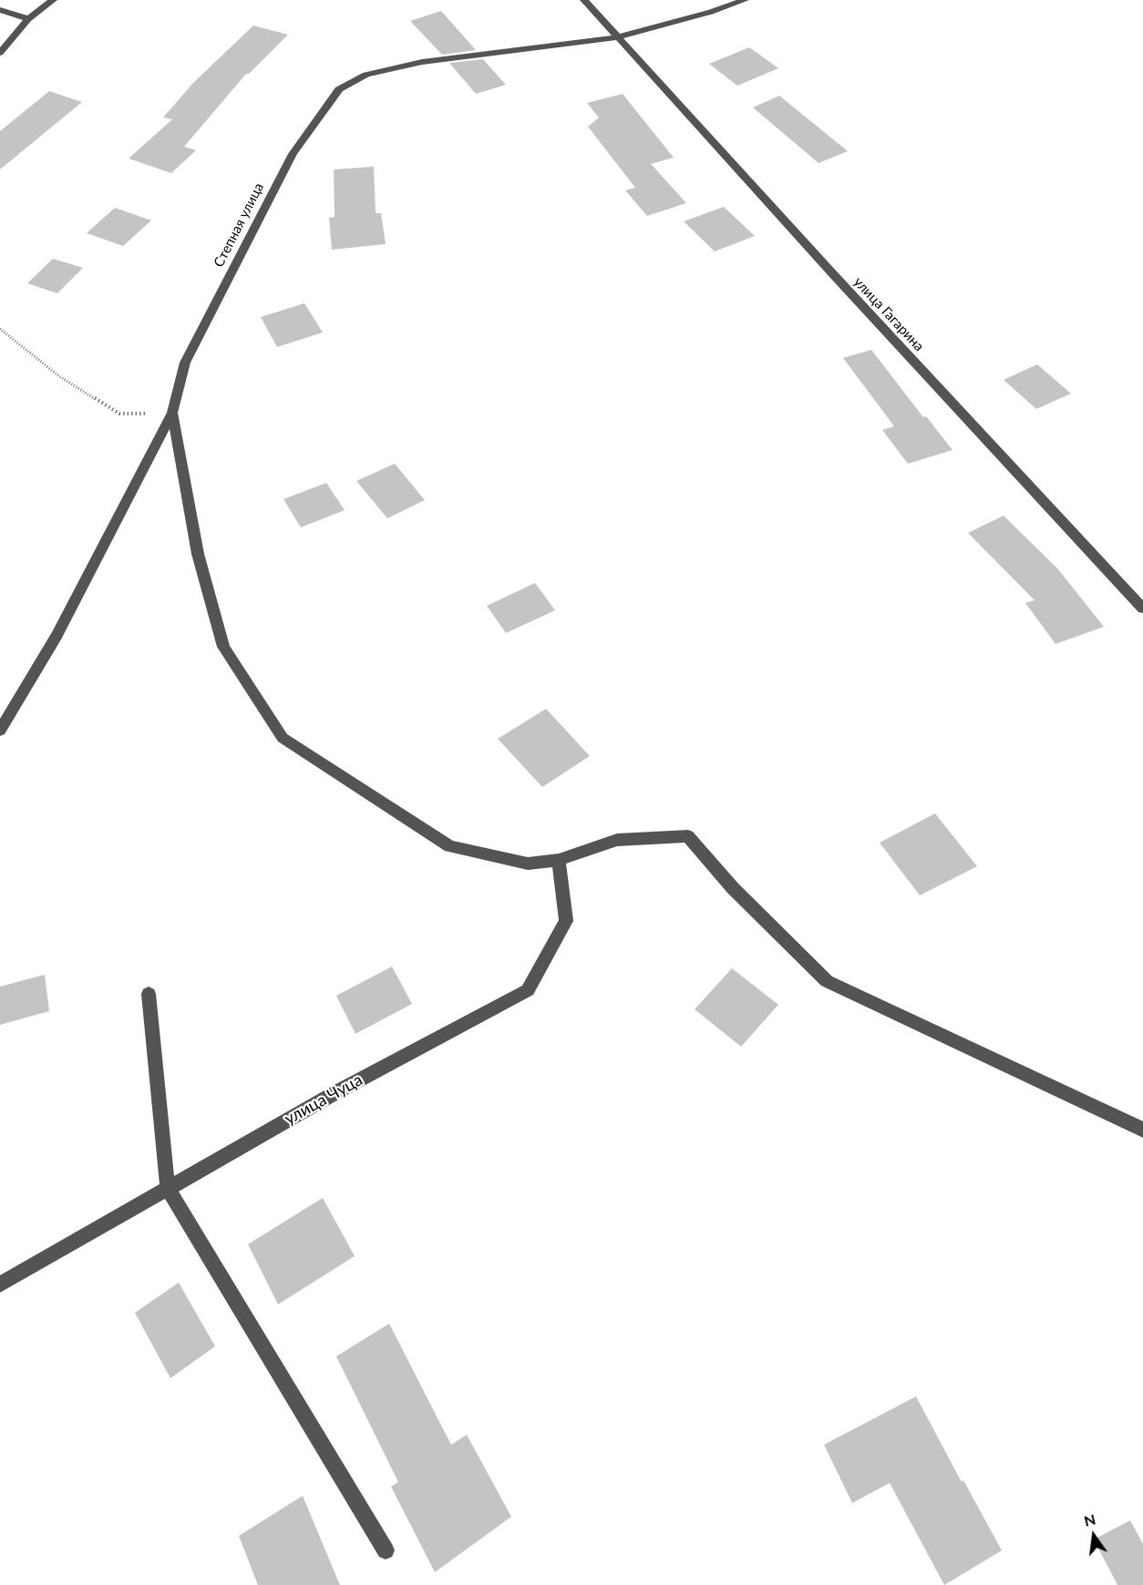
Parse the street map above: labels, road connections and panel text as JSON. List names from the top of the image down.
{
  "streets": {
    "street": ["Степная улица", "улица Гагарина", "улица Чуца"]
  },
  "crossings": [
    ["Степная улица", "улица Гагарина"]
  ],
  "north": "top"
}
